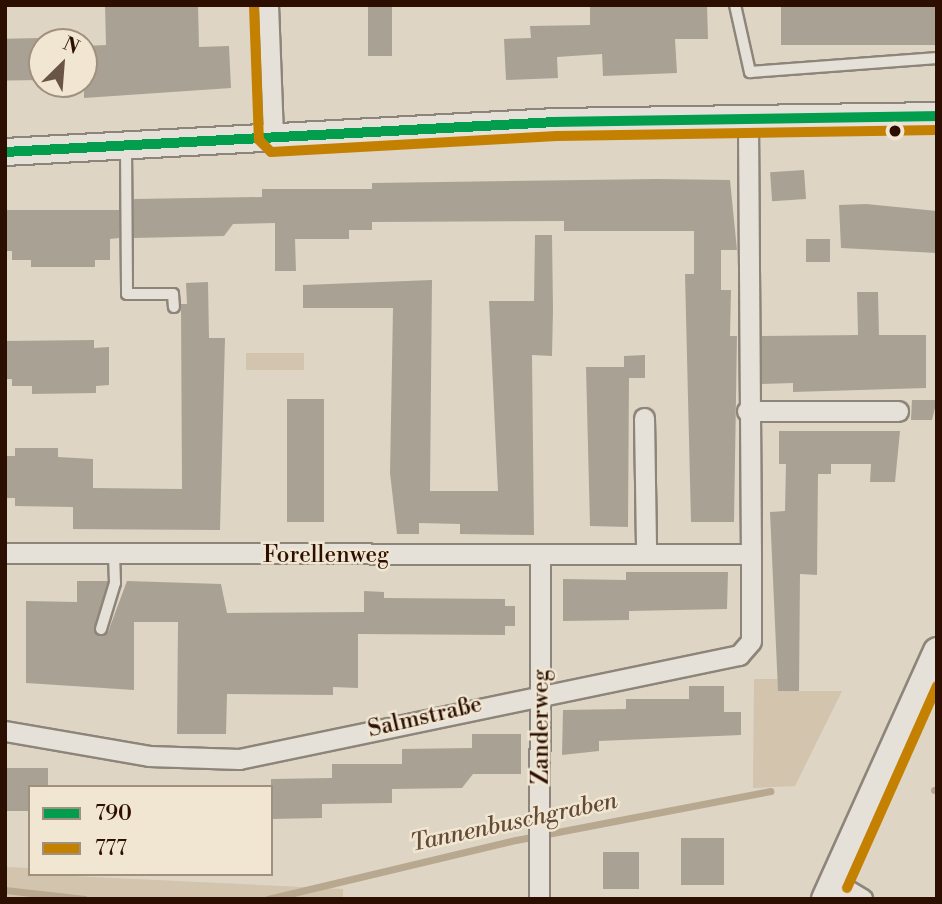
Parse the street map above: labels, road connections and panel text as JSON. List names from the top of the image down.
{
  "streets": {
    "street": ["Forellenweg", "Salmstraße", "Zanderweg"]
  },
  "crossings": [
    ["Forellenweg", "Salmstraße"],
    ["Forellenweg", "Zanderweg"],
    ["Salmstraße", "Zanderweg"]
  ],
  "water": ["Tannenbuschgraben"],
  "lines": ["transit line 777", "transit line 790"],
  "legend": ["790", "777"],
  "north": "top right"
}
